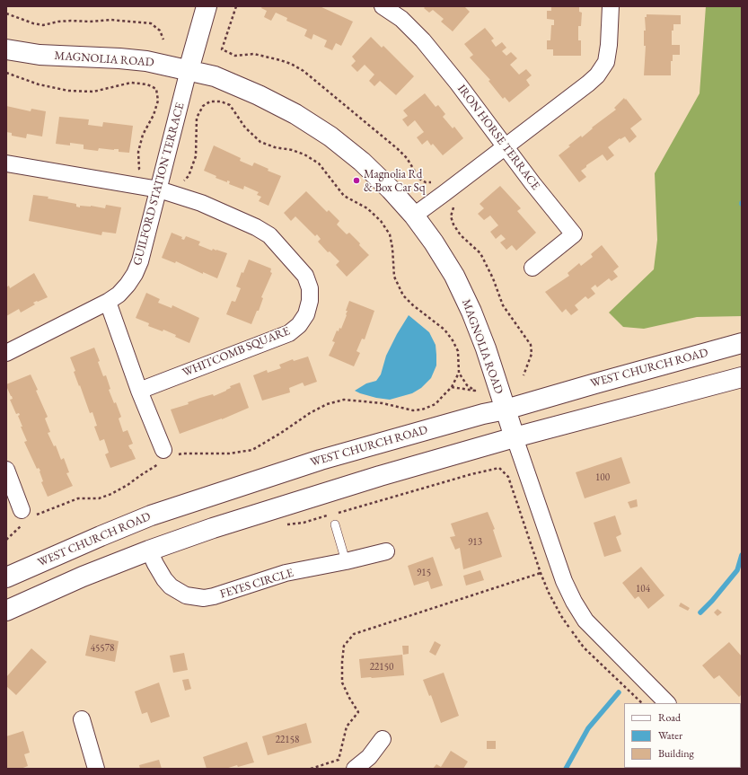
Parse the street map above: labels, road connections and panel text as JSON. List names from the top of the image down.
{
  "streets": {
    "main road": ["MAGNOLIA ROAD", "WEST CHURCH ROAD"],
    "street": [
      "IRON HORSE TERRACE",
      "GUILFORD STATION TERRACE",
      "WHITCOMB SQUARE",
      "FEYES CIRCLE"
    ]
  },
  "crossings": [
    ["MAGNOLIA ROAD", "GUILFORD STATION TERRACE"],
    ["MAGNOLIA ROAD", "WEST CHURCH ROAD"],
    ["GUILFORD STATION TERRACE", "WHITCOMB SQUARE"]
  ],
  "places": ["Magnolia Rd & Box Car Sq"],
  "house_numbers": [
    "100",
    "913",
    "915",
    "104",
    "45578",
    "22150",
    "22158"
  ],
  "legend": ["Road", "Water", "Building"]
}
